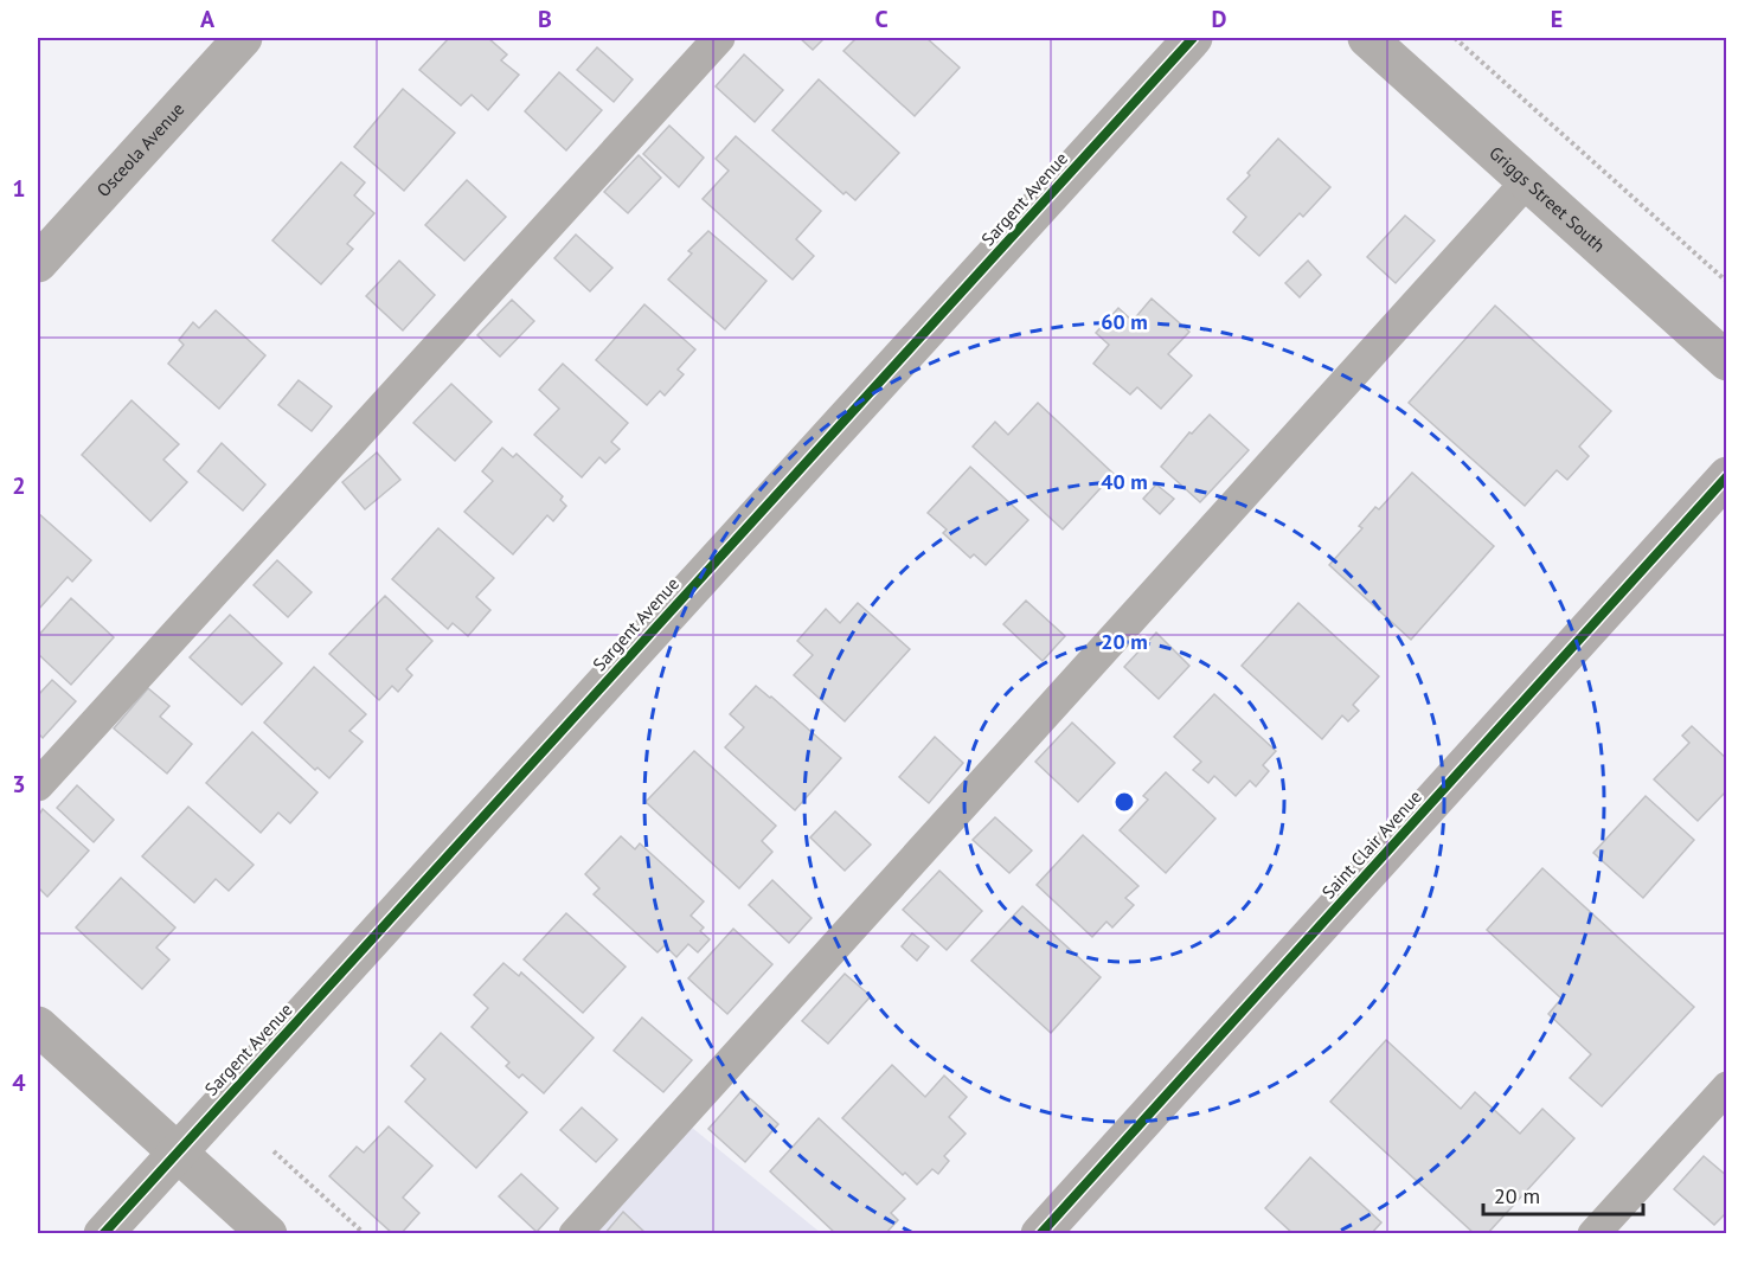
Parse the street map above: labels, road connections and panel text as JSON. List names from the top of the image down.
{
  "streets": {
    "street": [
      "Osceola Avenue",
      "Sargent Avenue",
      "Griggs Street South",
      "Saint Clair Avenue"
    ]
  },
  "scale_bar": "20 m",
  "grid": {
    "columns": [
      "A",
      "B",
      "C",
      "D",
      "E"
    ],
    "rows": [
      "1",
      "2",
      "3",
      "4"
    ]
  },
  "rings": ["60 m", "40 m", "20 m"]
}
